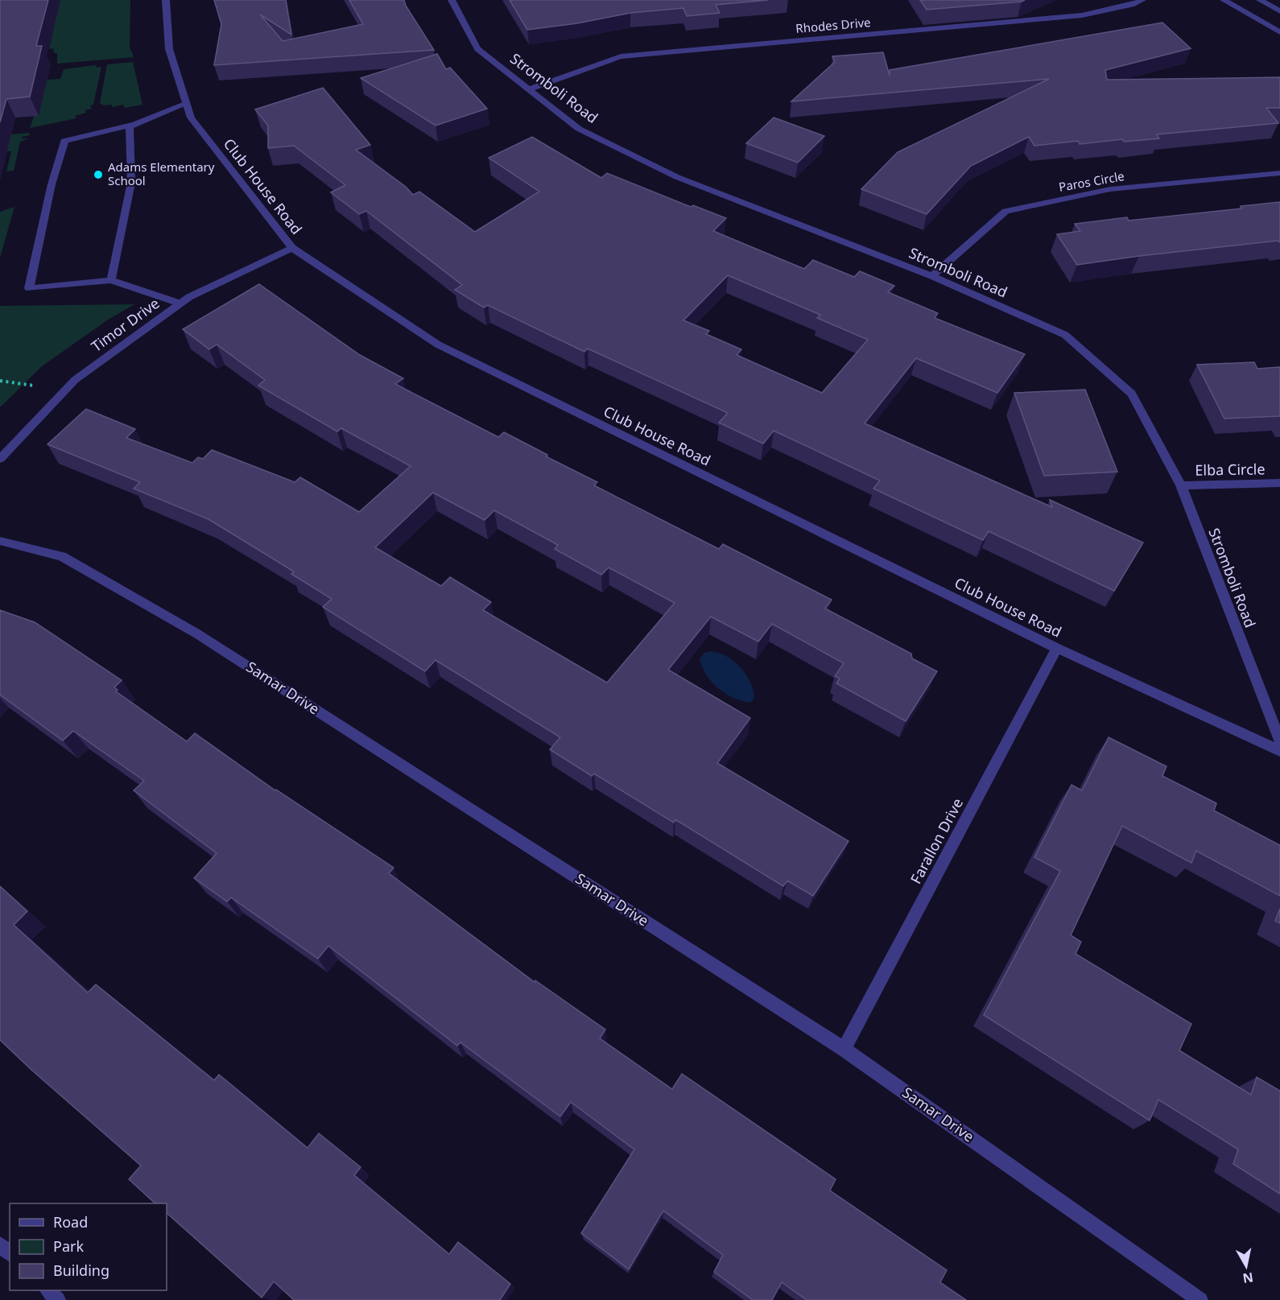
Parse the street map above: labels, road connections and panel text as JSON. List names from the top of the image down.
{
  "streets": {
    "street": [
      "Rhodes Drive",
      "Stromboli Road",
      "Paros Circle",
      "Club House Road",
      "Timor Drive",
      "Elba Circle",
      "Samar Drive",
      "Farallon Drive"
    ]
  },
  "crossings": [
    ["Rhodes Drive", "Stromboli Road"],
    ["Stromboli Road", "Paros Circle"],
    ["Stromboli Road", "Elba Circle"],
    ["Club House Road", "Timor Drive"],
    ["Club House Road", "Farallon Drive"],
    ["Samar Drive", "Farallon Drive"]
  ],
  "places": ["Adams Elementary School"],
  "legend": ["Road", "Park", "Building"],
  "north": "bottom"
}
